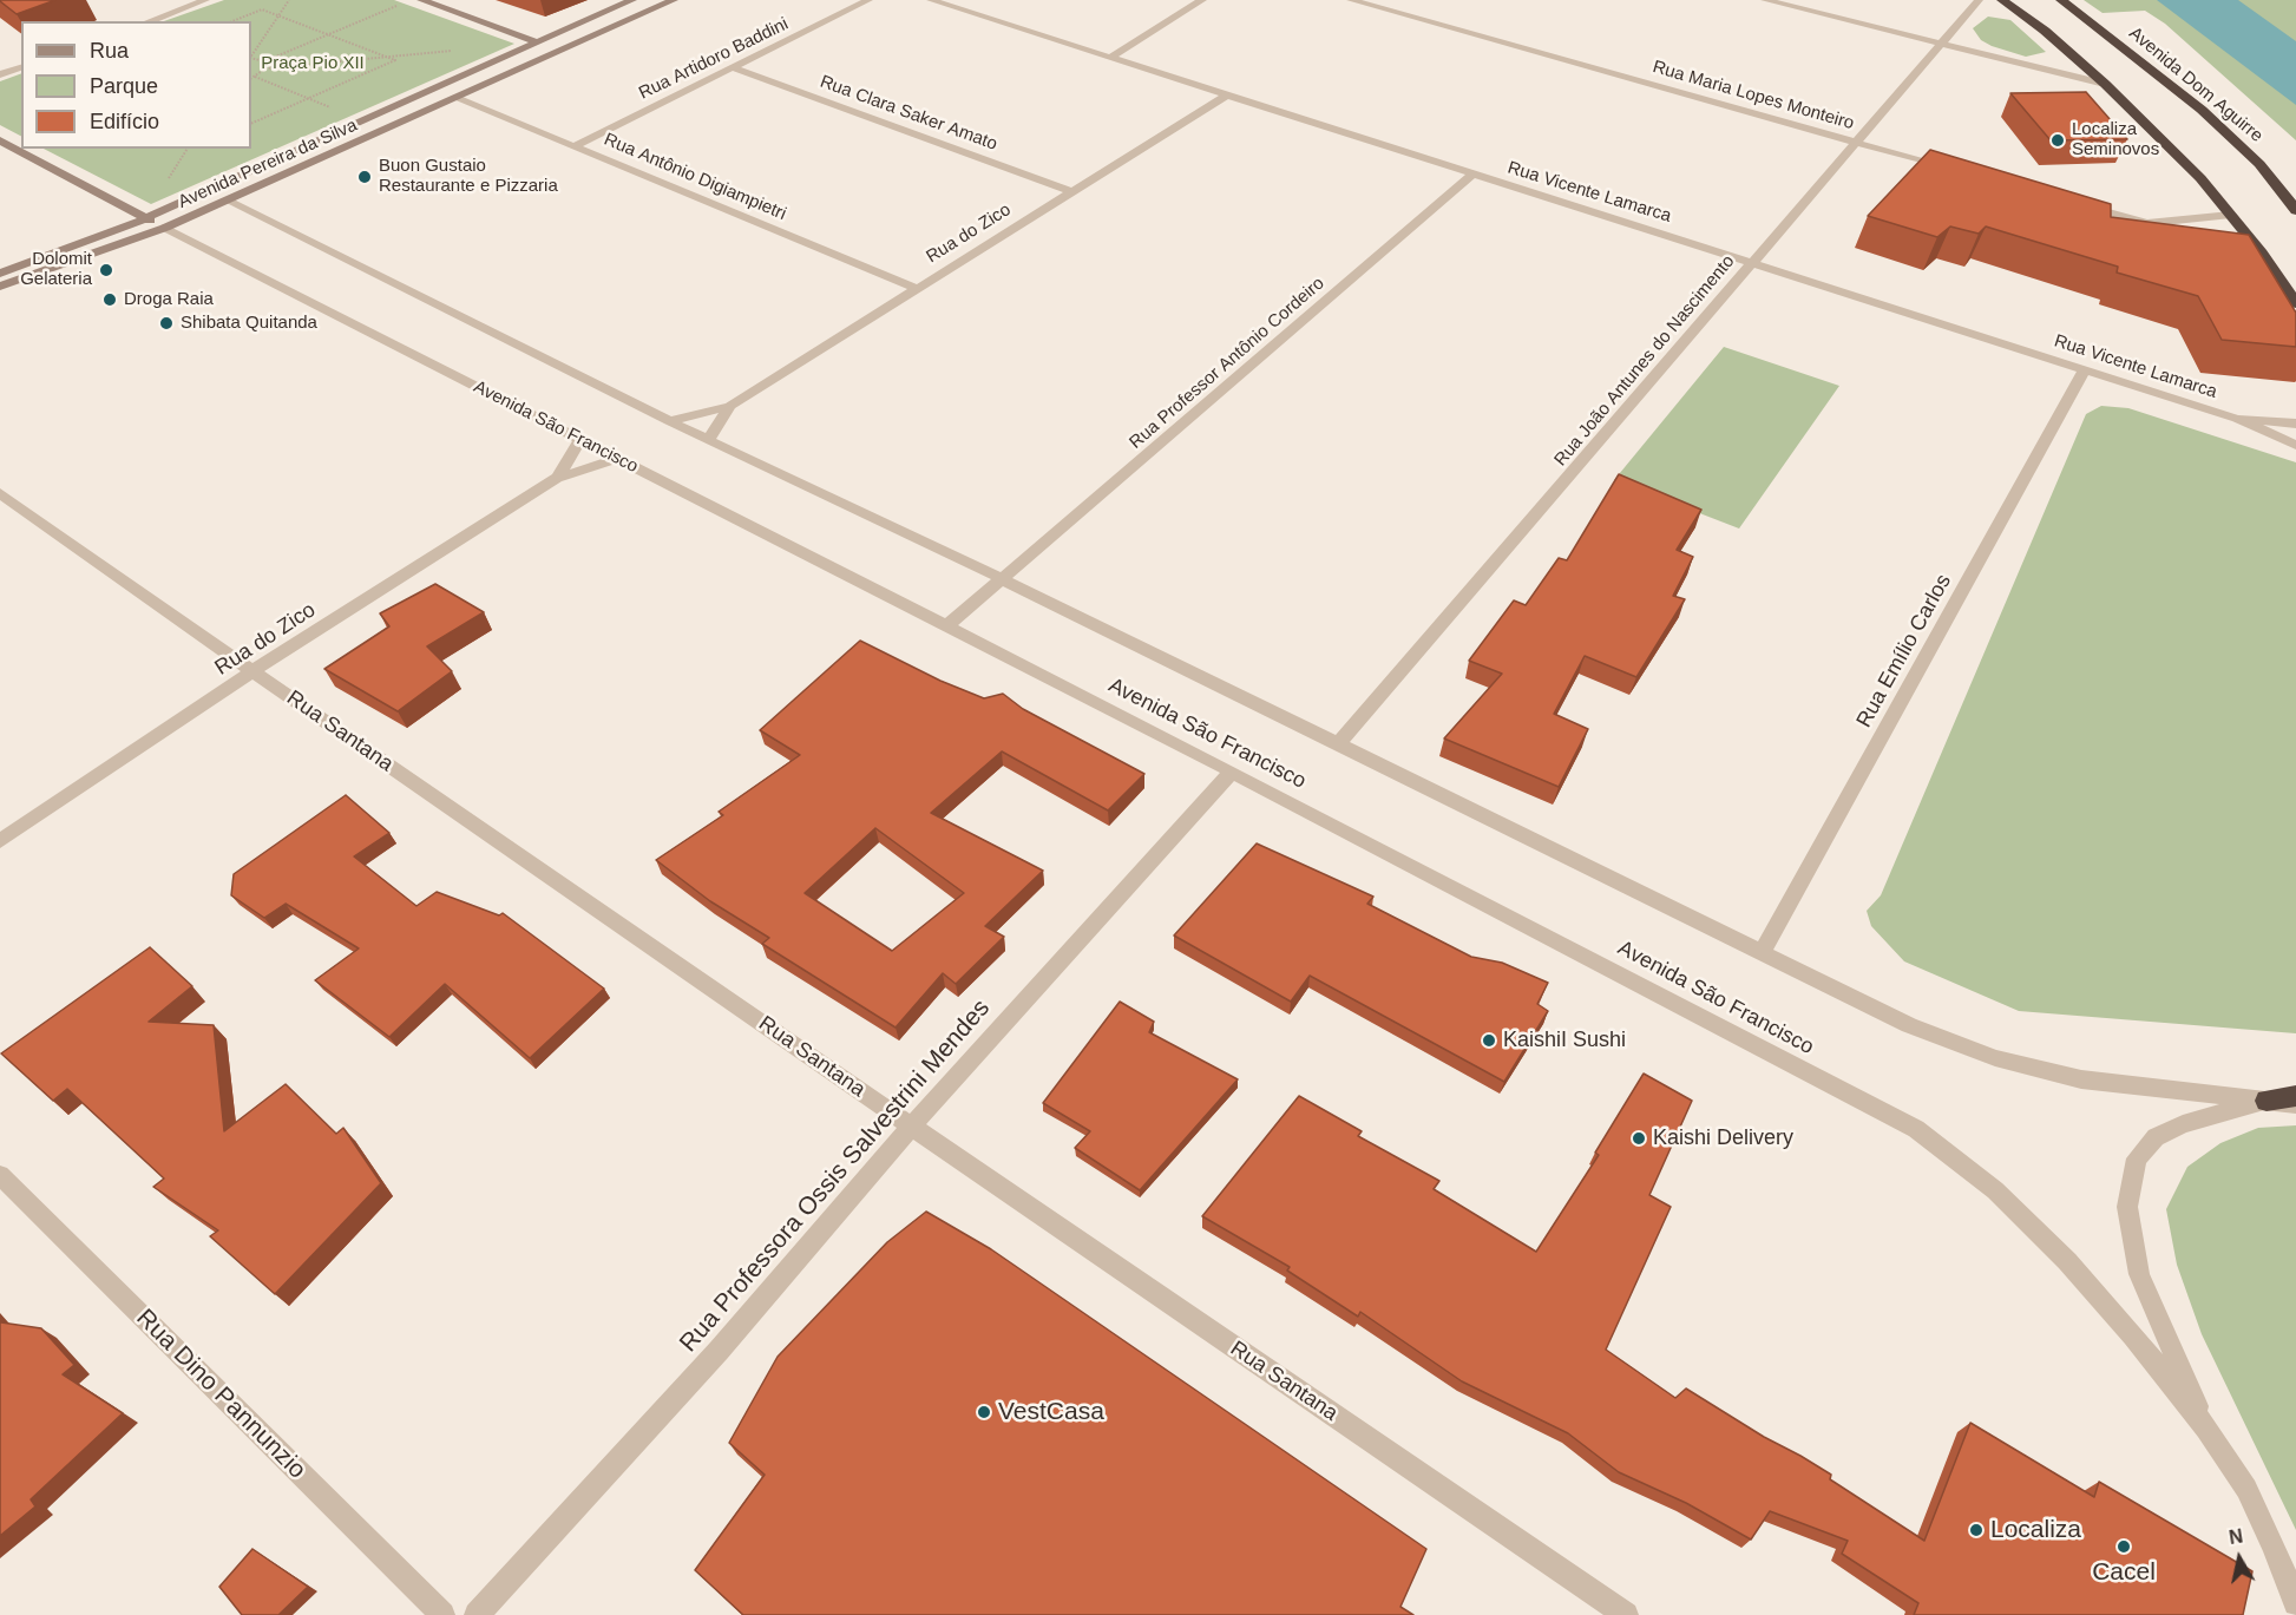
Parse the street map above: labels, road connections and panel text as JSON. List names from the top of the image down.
{
  "streets": {
    "highway": ["Avenida Dom Aguirre"],
    "main road": ["Avenida Pereira da Silva"],
    "street": [
      "Rua Artidoro Baddini",
      "Rua Maria Lopes Monteiro",
      "Rua Clara Saker Amato",
      "Rua Antônio Digiampietri",
      "Rua Vicente Lamarca",
      "Rua do Zico",
      "Rua João Antunes do Nascimento",
      "Rua Professor Antônio Cordeiro",
      "Avenida São Francisco",
      "Rua Emílio Carlos",
      "Rua Santana",
      "Rua Professora Ossis Salvestrini Mendes",
      "Rua Dino Pannunzio"
    ]
  },
  "crossings": [
    ["Rua Artidoro Baddini", "Rua Clara Saker Amato"],
    ["Rua Artidoro Baddini", "Rua Antônio Digiampietri"],
    ["Rua Maria Lopes Monteiro", "Rua João Antunes do Nascimento"],
    ["Rua Clara Saker Amato", "Rua do Zico"],
    ["Avenida Pereira da Silva", "Rua Antônio Digiampietri"],
    ["Avenida Pereira da Silva", "Avenida São Francisco"],
    ["Rua Antônio Digiampietri", "Rua do Zico"],
    ["Rua Vicente Lamarca", "Rua do Zico"],
    ["Rua Vicente Lamarca", "Rua João Antunes do Nascimento"],
    ["Rua Vicente Lamarca", "Rua Professor Antônio Cordeiro"],
    ["Rua Vicente Lamarca", "Rua Emílio Carlos"],
    ["Rua do Zico", "Avenida São Francisco"],
    ["Rua do Zico", "Rua Santana"],
    ["Avenida São Francisco", "Rua Professora Ossis Salvestrini Mendes"],
    ["Rua Santana", "Rua Professora Ossis Salvestrini Mendes"]
  ],
  "parks": ["Praça Pio XII"],
  "places": [
    "Localiza Seminovos",
    "Buon Gustaio Restaurante e Pizzaria",
    "Dolomit Gelateria",
    "Droga Raia",
    "Shibata Quitanda",
    "KaishiI Sushi",
    "Kaishi Delivery",
    "VestCasa",
    "Localiza",
    "Cacel"
  ],
  "legend": ["Rua", "Parque", "Edifício"],
  "north": "top"
}
